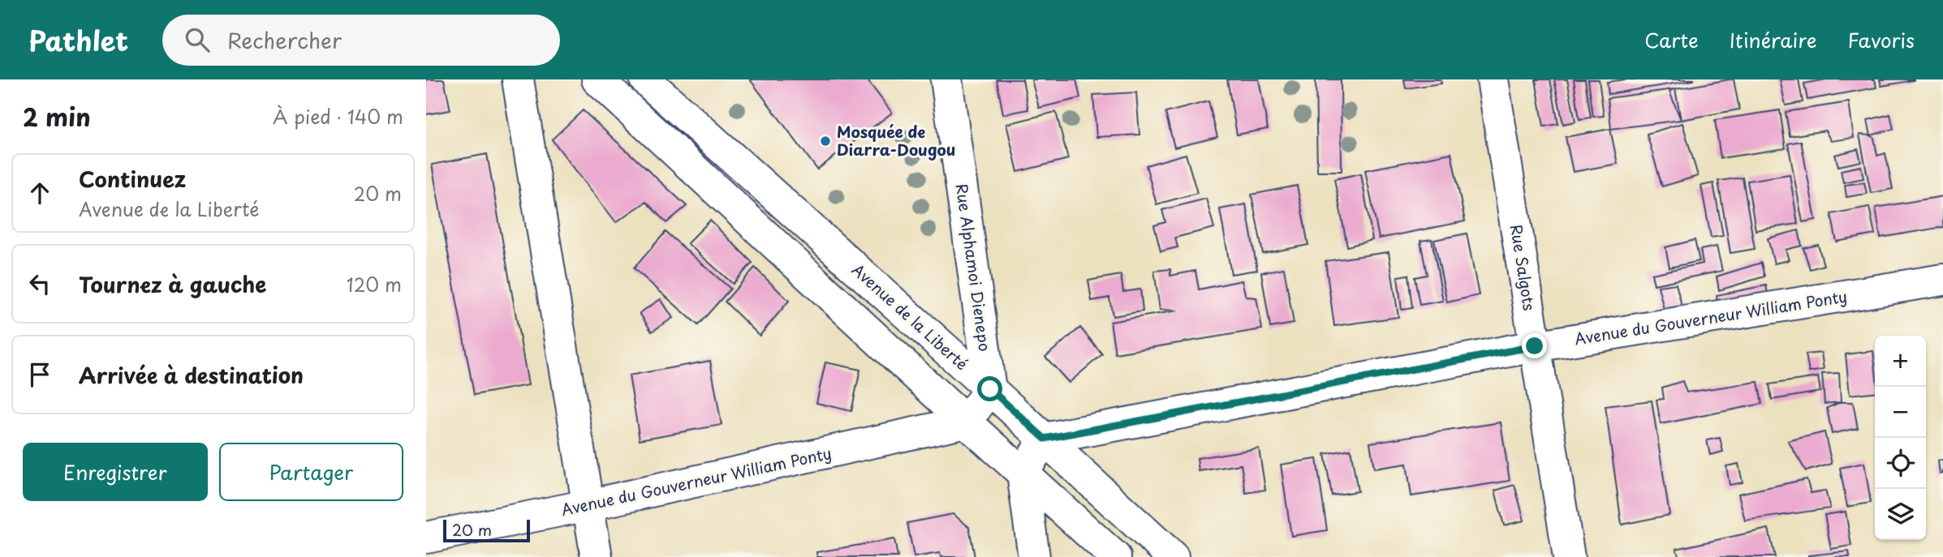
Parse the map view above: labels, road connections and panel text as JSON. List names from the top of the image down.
{
  "streets": {
    "street": [
      "Rue Alphamoi Dienepo",
      "Rue Salgots",
      "Avenue de la Liberté",
      "Avenue du Gouverneur William Ponty"
    ]
  },
  "crossings": [
    ["Rue Alphamoi Dienepo", "Avenue de la Liberté"],
    ["Rue Salgots", "Avenue du Gouverneur William Ponty"],
    ["Avenue de la Liberté", "Avenue du Gouverneur William Ponty"]
  ],
  "places": ["Mosquée de Diarra-Dougou"],
  "scale_bar": "20 m",
  "page": {
    "header": "Pathlet",
    "search": "Rechercher",
    "nav": ["Carte", "Itinéraire", "Favoris"],
    "heading": ["2 min", "À pied · 140 m"],
    "list": [
      ["Continuez", "Avenue de la Liberté", "20 m"],
      ["Tournez à gauche", "120 m"],
      "Arrivée à destination"
    ],
    "map_buttons": ["+", "−"],
    "buttons": ["Enregistrer", "Partager"],
    "scale": "20 m"
  }
}
